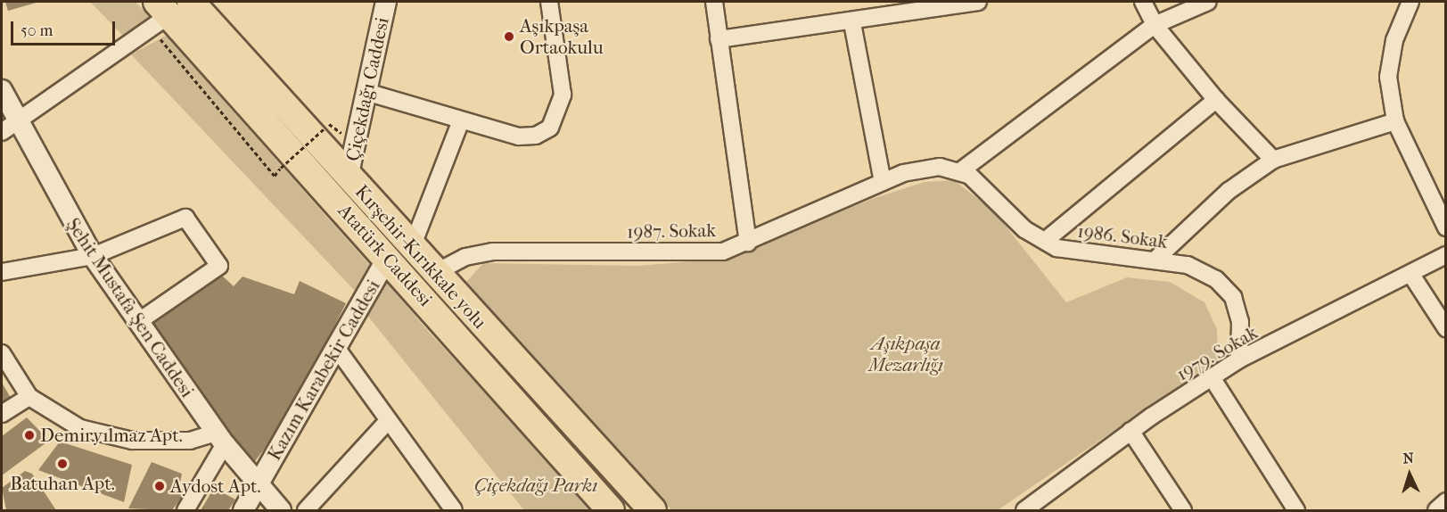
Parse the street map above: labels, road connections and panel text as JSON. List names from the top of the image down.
{
  "streets": {
    "highway": ["Atatürk Caddesi", "Kırşehir-Kırıkkale yolu"],
    "street": [
      "Çiçekdağı Caddesi",
      "1987. Sokak",
      "1986. Sokak",
      "Şehit Mustafa Şen Caddesi",
      "1979. Sokak",
      "Kazım Karabekir Caddesi"
    ]
  },
  "crossings": [
    ["Çiçekdağı Caddesi", "Kırşehir-Kırıkkale yolu"],
    ["1987. Sokak", "1986. Sokak"],
    ["1987. Sokak", "Kırşehir-Kırıkkale yolu"],
    ["1986. Sokak", "1979. Sokak"],
    ["Atatürk Caddesi", "Kırşehir-Kırıkkale yolu"],
    ["Atatürk Caddesi", "Kazım Karabekir Caddesi"],
    ["Kırşehir-Kırıkkale yolu", "Kazım Karabekir Caddesi"],
    ["Şehit Mustafa Şen Caddesi", "Kazım Karabekir Caddesi"]
  ],
  "parks": ["Aşıkpaşa Mezarlığı", "Çiçekdağı Parkı"],
  "places": [
    "Aşıkpaşa Ortaokulu",
    "Demiryılmaz Apt.",
    "Batuhan Apt.",
    "Aydost Apt."
  ],
  "scale_bar": "50 m",
  "north": "top"
}
